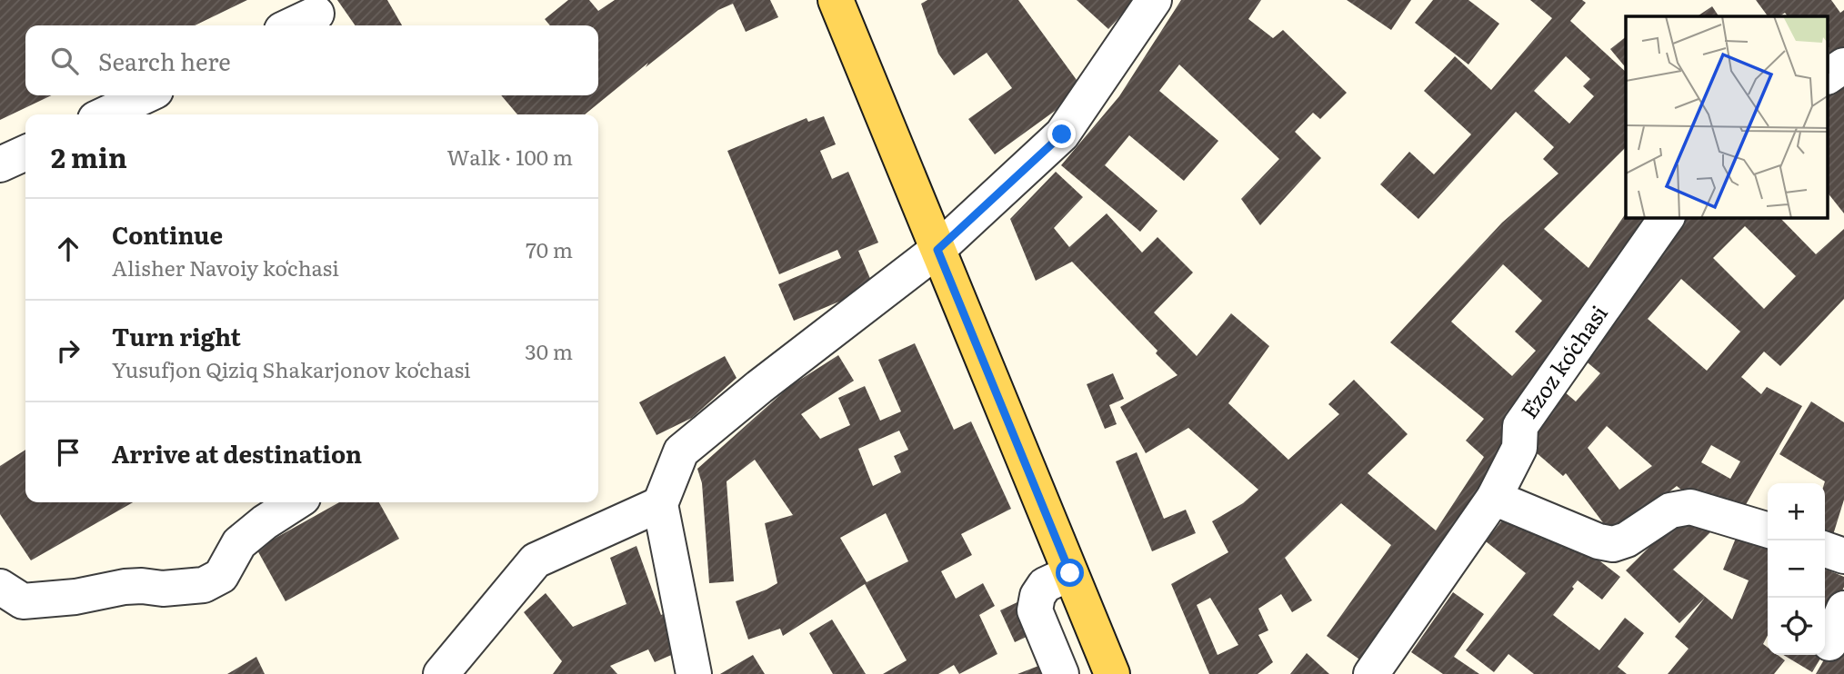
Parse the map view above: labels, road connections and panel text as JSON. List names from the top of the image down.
{
  "streets": {
    "street": ["Eʻzoz koʻchasi"]
  },
  "page": {
    "search": "Search here",
    "heading": ["2 min", "Walk · 100 m"],
    "list": [
      ["Continue", "Alisher Navoiy koʻchasi", "70 m"],
      ["Turn right", "Yusufjon Qiziq Shakarjonov koʻchasi", "30 m"],
      "Arrive at destination"
    ],
    "map_buttons": ["+", "−"]
  }
}
